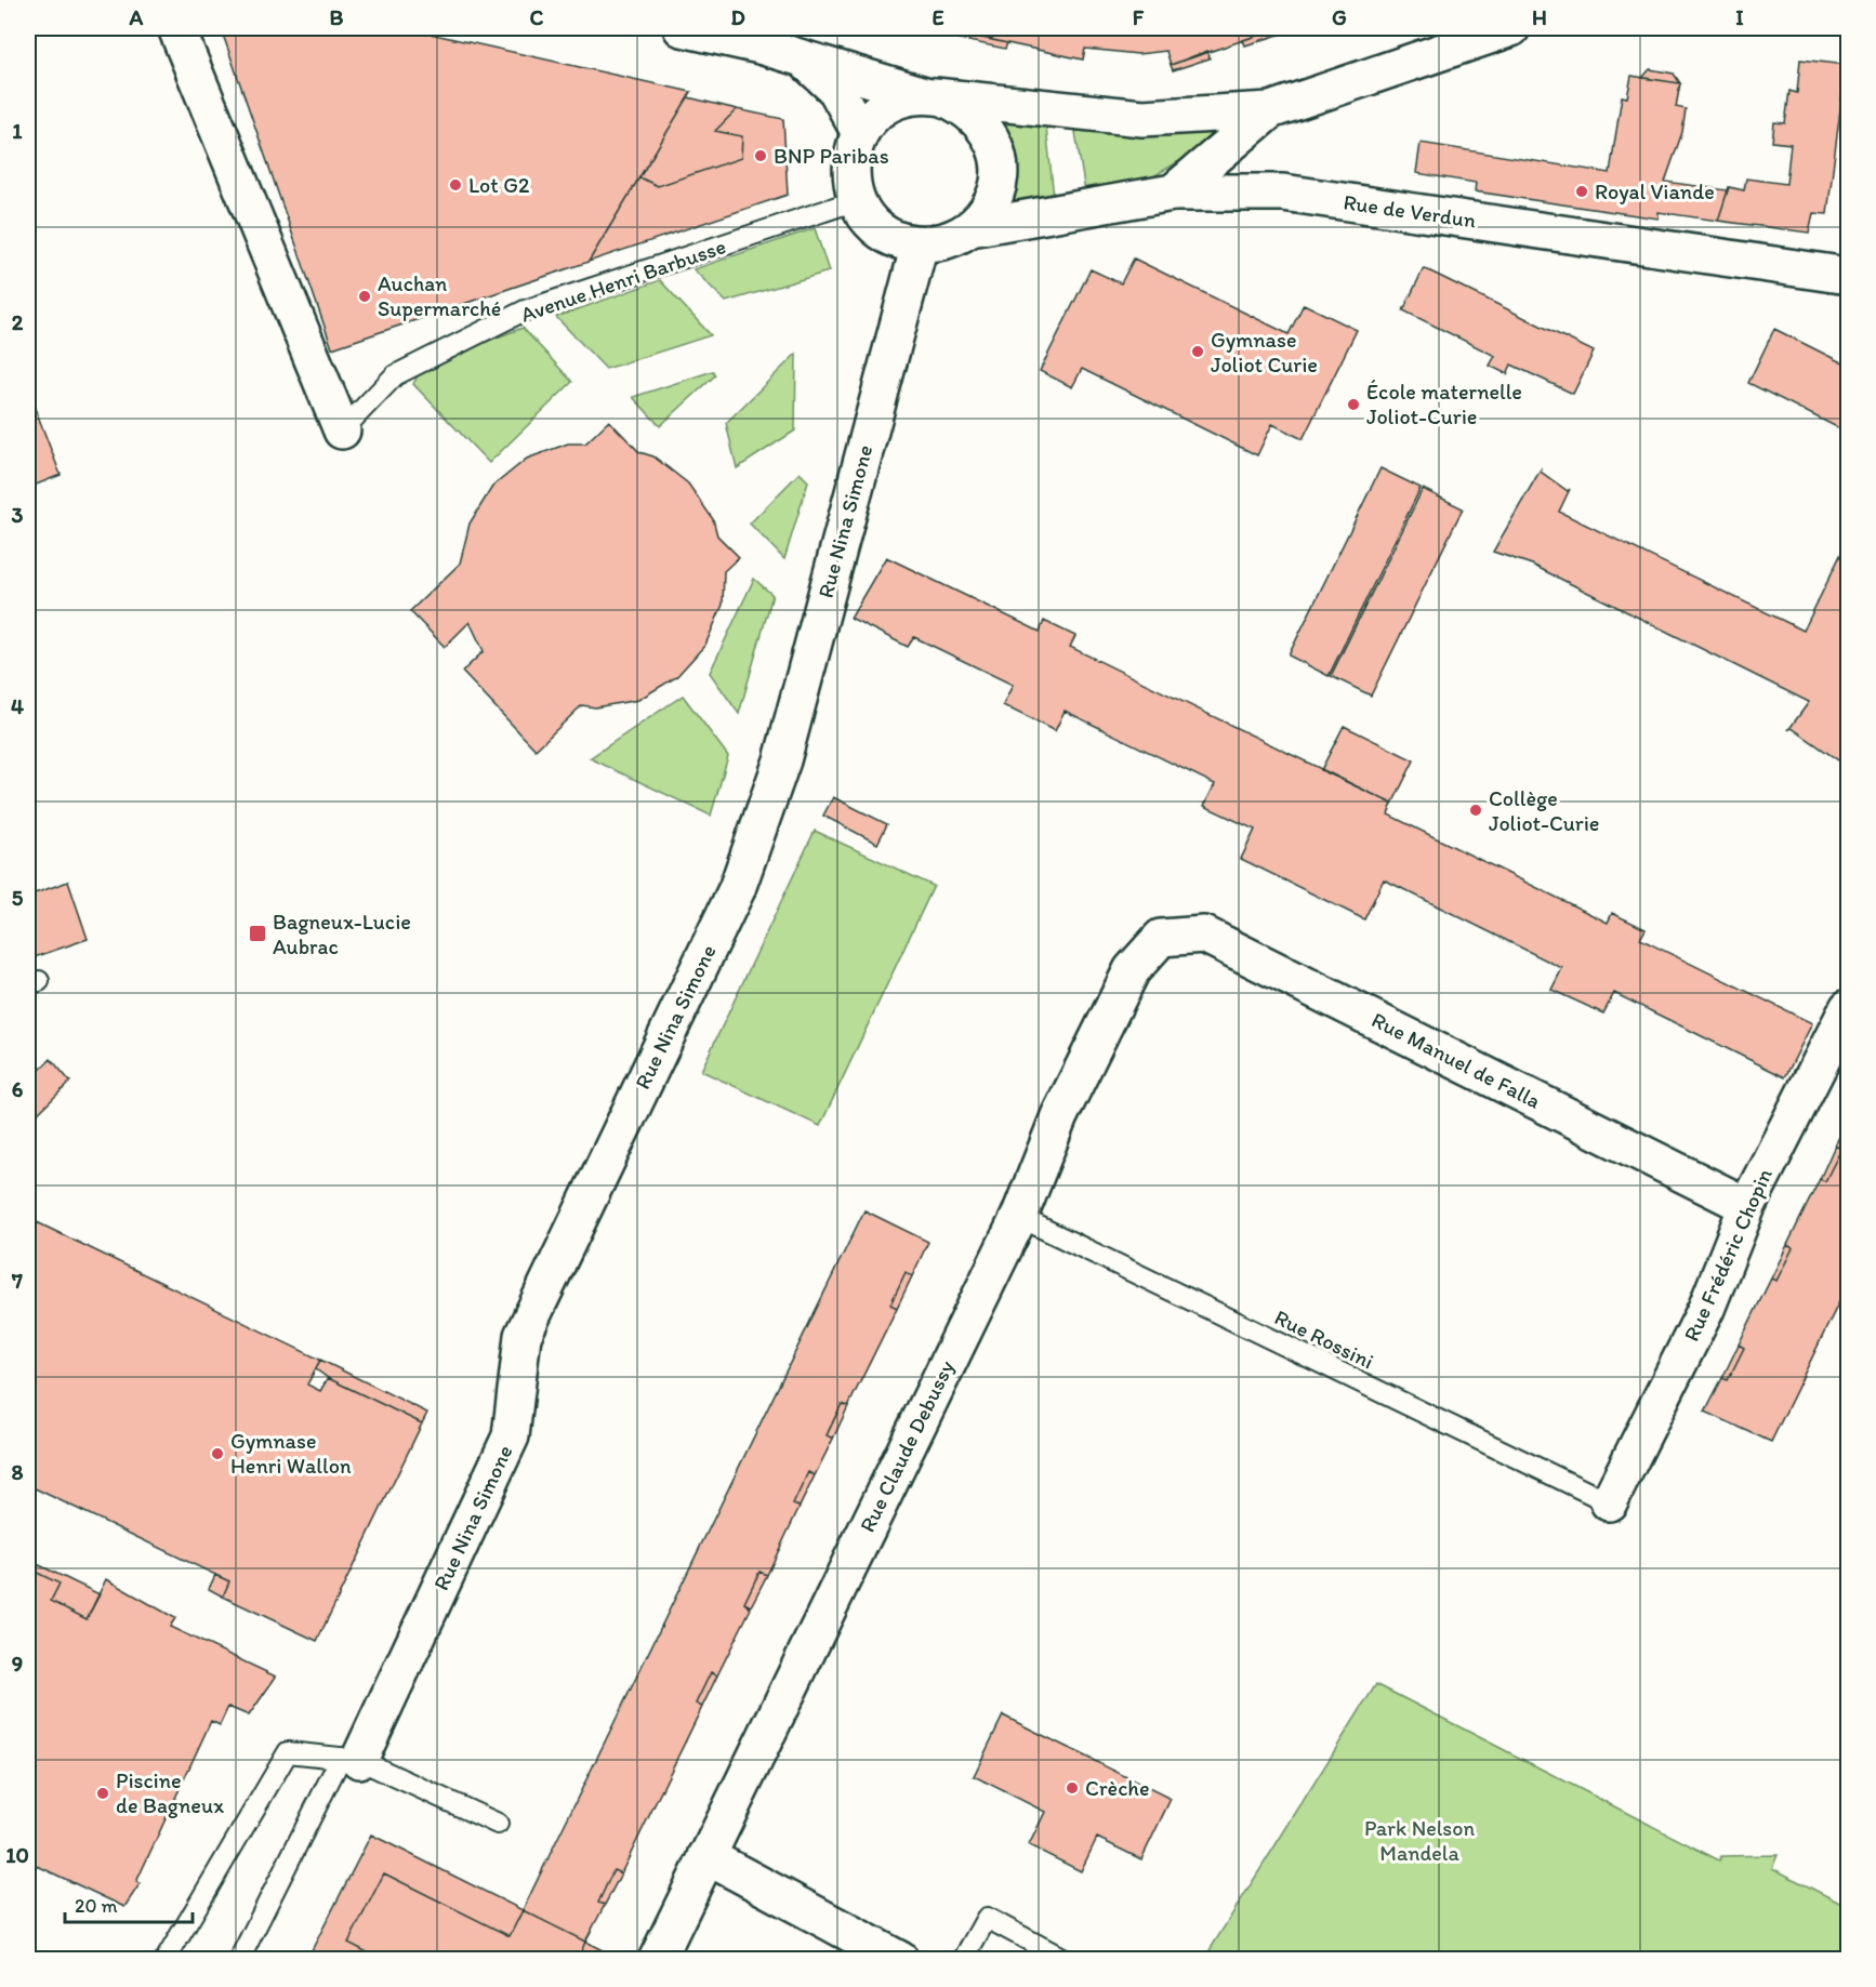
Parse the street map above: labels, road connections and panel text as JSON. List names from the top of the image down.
{
  "streets": {
    "street": [
      "Rue de Verdun",
      "Rue Nina Simone",
      "Rue Manuel de Falla",
      "Rue Frédéric Chopin",
      "Rue Claude Debussy"
    ],
    "lane": ["Avenue Henri Barbusse", "Rue Rossini"]
  },
  "crossings": [
    ["Rue de Verdun", "Avenue Henri Barbusse"],
    ["Rue de Verdun", "Rue Nina Simone"],
    ["Avenue Henri Barbusse", "Rue Nina Simone"],
    ["Rue Manuel de Falla", "Rue Frédéric Chopin"],
    ["Rue Manuel de Falla", "Rue Claude Debussy"],
    ["Rue Frédéric Chopin", "Rue Rossini"],
    ["Rue Rossini", "Rue Claude Debussy"]
  ],
  "parks": ["Park Nelson Mandela"],
  "places": {
    "other": [
      "BNP Paribas",
      "Lot G2",
      "Royal Viande",
      "Auchan Supermarché",
      "Gymnase Joliot Curie",
      "École maternelle Joliot-Curie",
      "Collège Joliot-Curie",
      "Gymnase Henri Wallon",
      "Crèche",
      "Piscine de Bagneux"
    ],
    "transit": ["Bagneux-Lucie Aubrac"]
  },
  "scale_bar": "20 m",
  "grid": {
    "columns": [
      "A",
      "B",
      "C",
      "D",
      "E",
      "F",
      "G",
      "H",
      "I"
    ],
    "rows": [
      "1",
      "2",
      "3",
      "4",
      "5",
      "6",
      "7",
      "8",
      "9",
      "10"
    ]
  }
}
